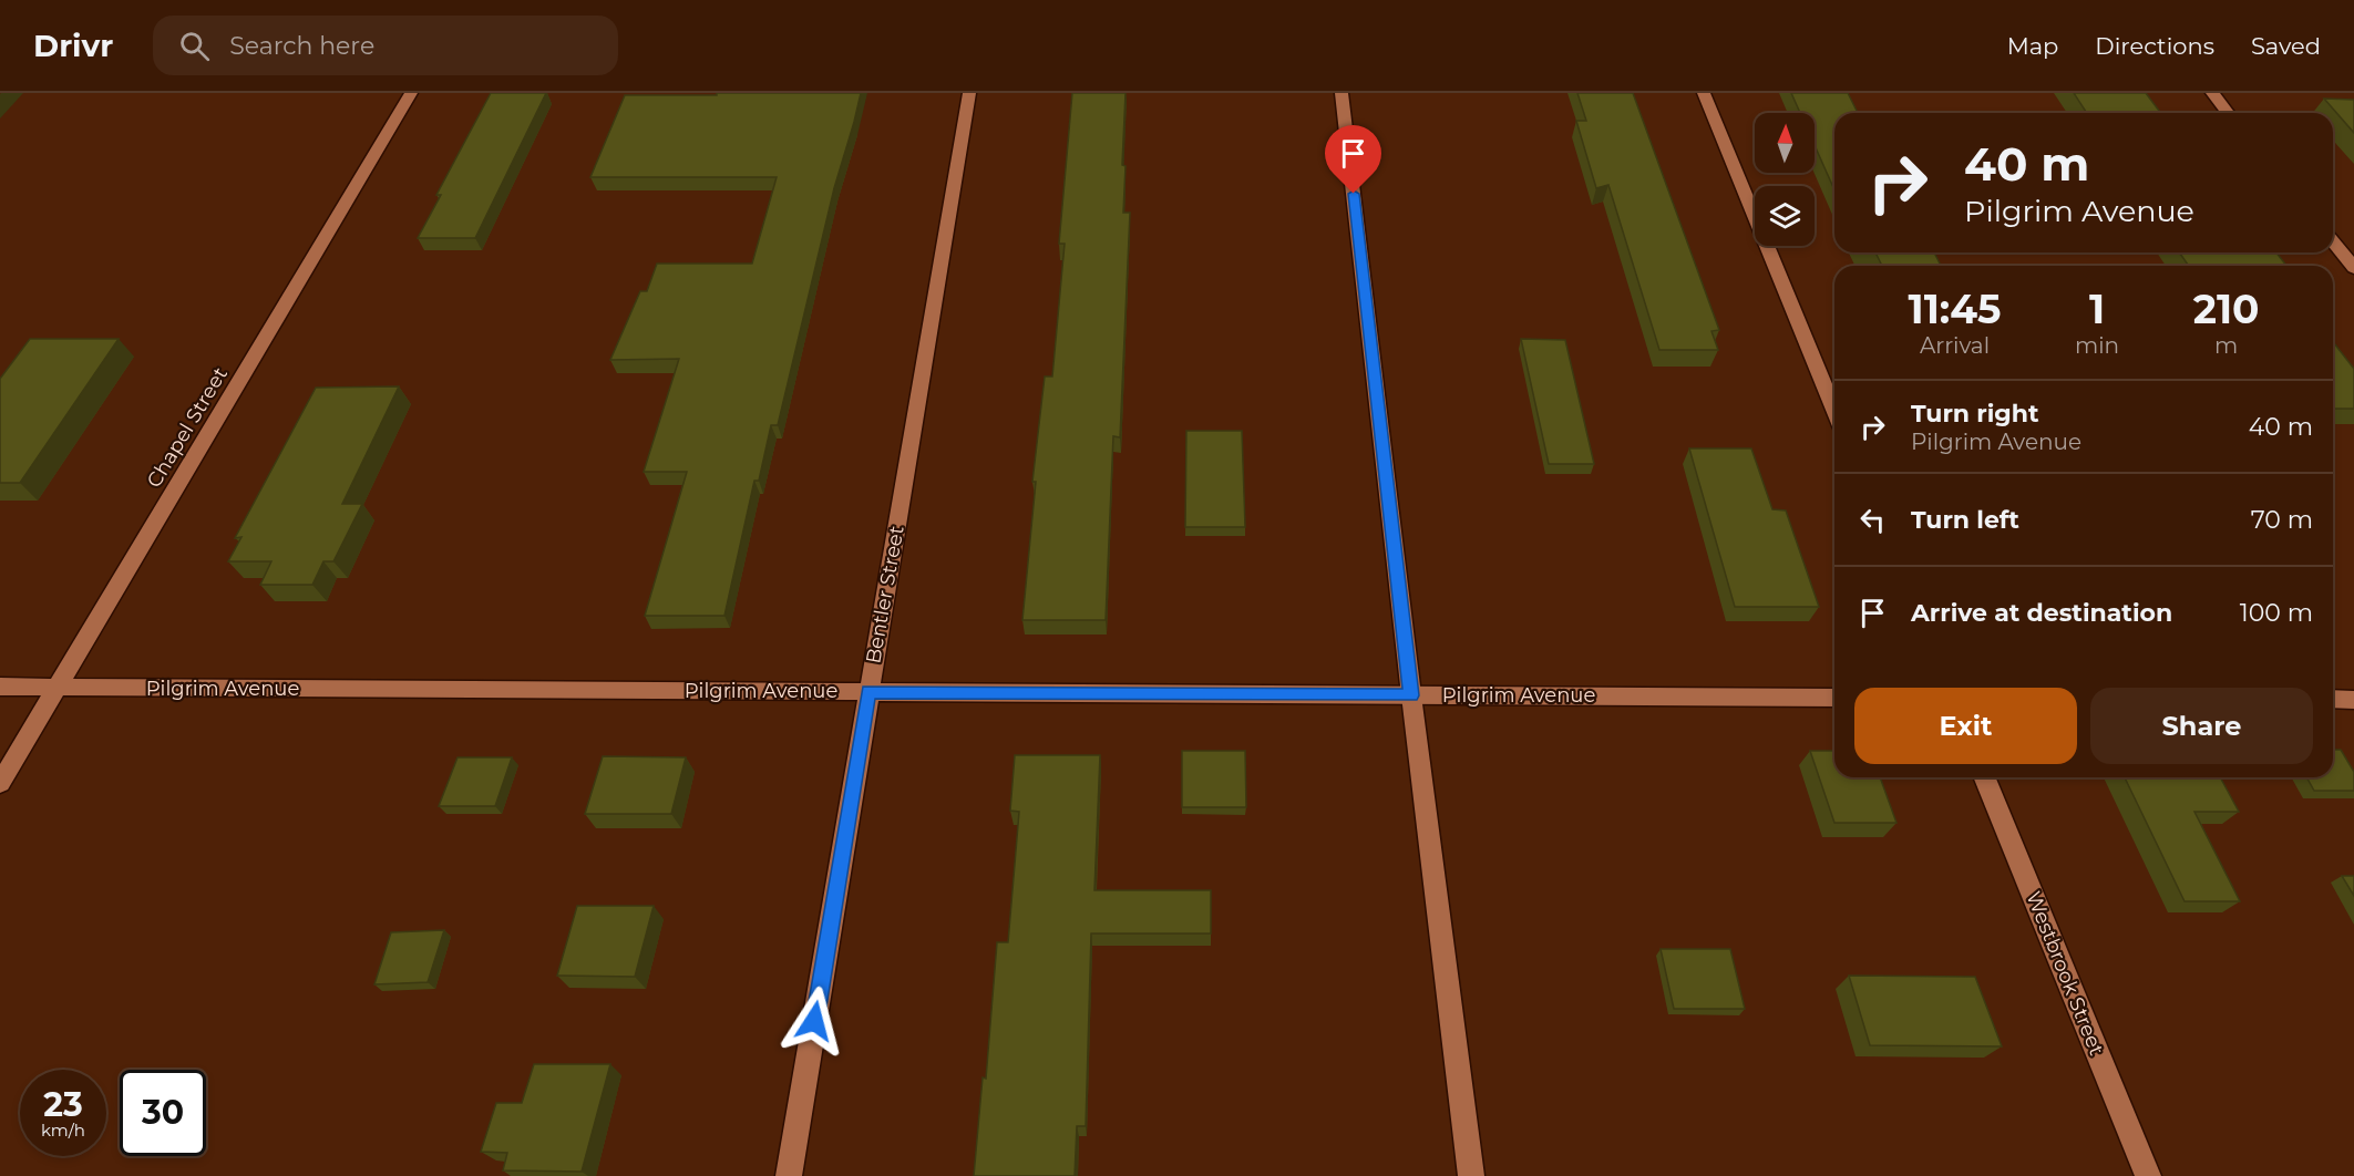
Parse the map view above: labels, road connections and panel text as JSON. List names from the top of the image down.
{
  "streets": {
    "street": [
      "Chapel Street",
      "Bentler Street",
      "Pilgrim Avenue",
      "Westbrook Street"
    ]
  },
  "crossings": [
    ["Chapel Street", "Pilgrim Avenue"],
    ["Bentler Street", "Pilgrim Avenue"]
  ],
  "north": "top",
  "page": {
    "header": "Drivr",
    "search": "Search here",
    "nav": ["Map", "Directions", "Saved"],
    "turn": ["40 m", "Pilgrim Avenue"],
    "eta": [
      "11:45",
      "Arrival",
      "1",
      "min",
      "210",
      "m"
    ],
    "list": [
      {
        "name": "Turn right",
        "note": "Pilgrim Avenue",
        "value": "40 m"
      },
      {
        "name": "Turn left",
        "value": "70 m"
      },
      {
        "name": "Arrive at destination",
        "value": "100 m"
      }
    ],
    "buttons": ["Exit", "Share"],
    "speed": "23 km/h",
    "limit": "30"
  }
}
